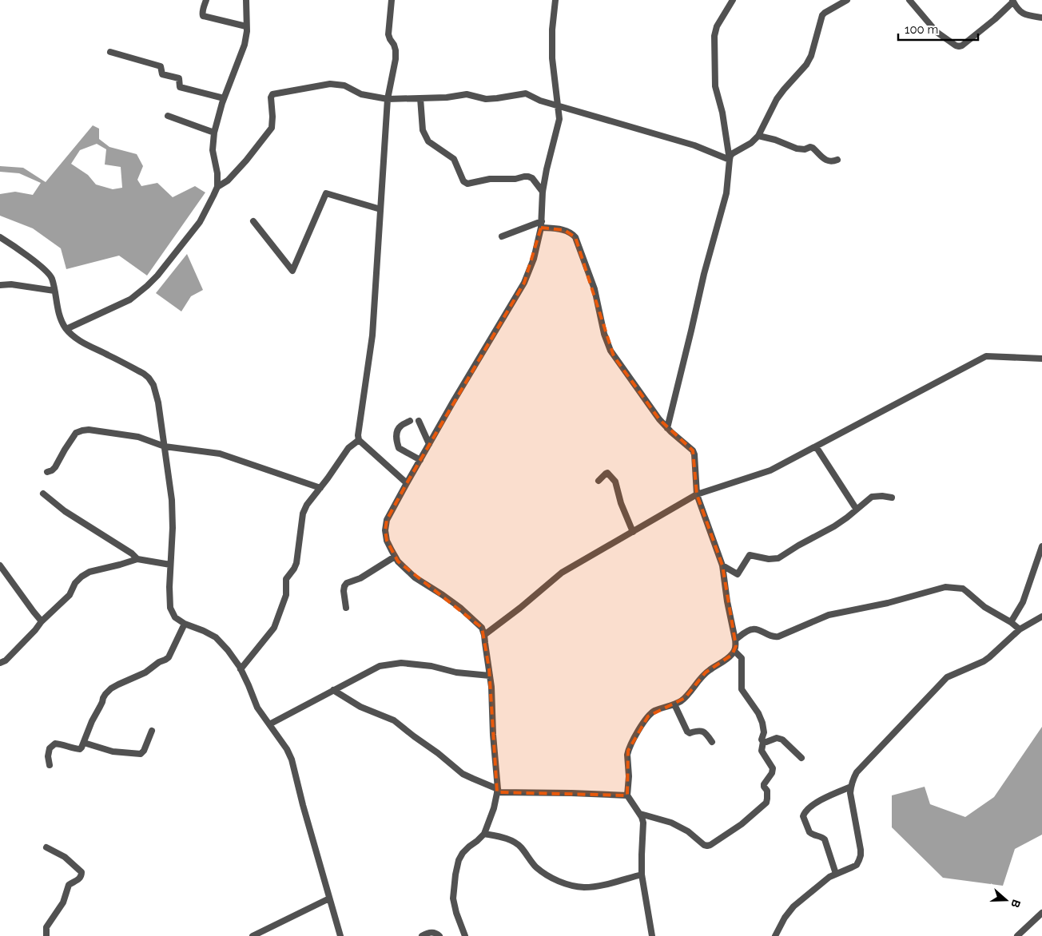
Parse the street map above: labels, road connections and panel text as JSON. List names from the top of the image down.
{
  "scale_bar": "100 m",
  "north": "right"
}
